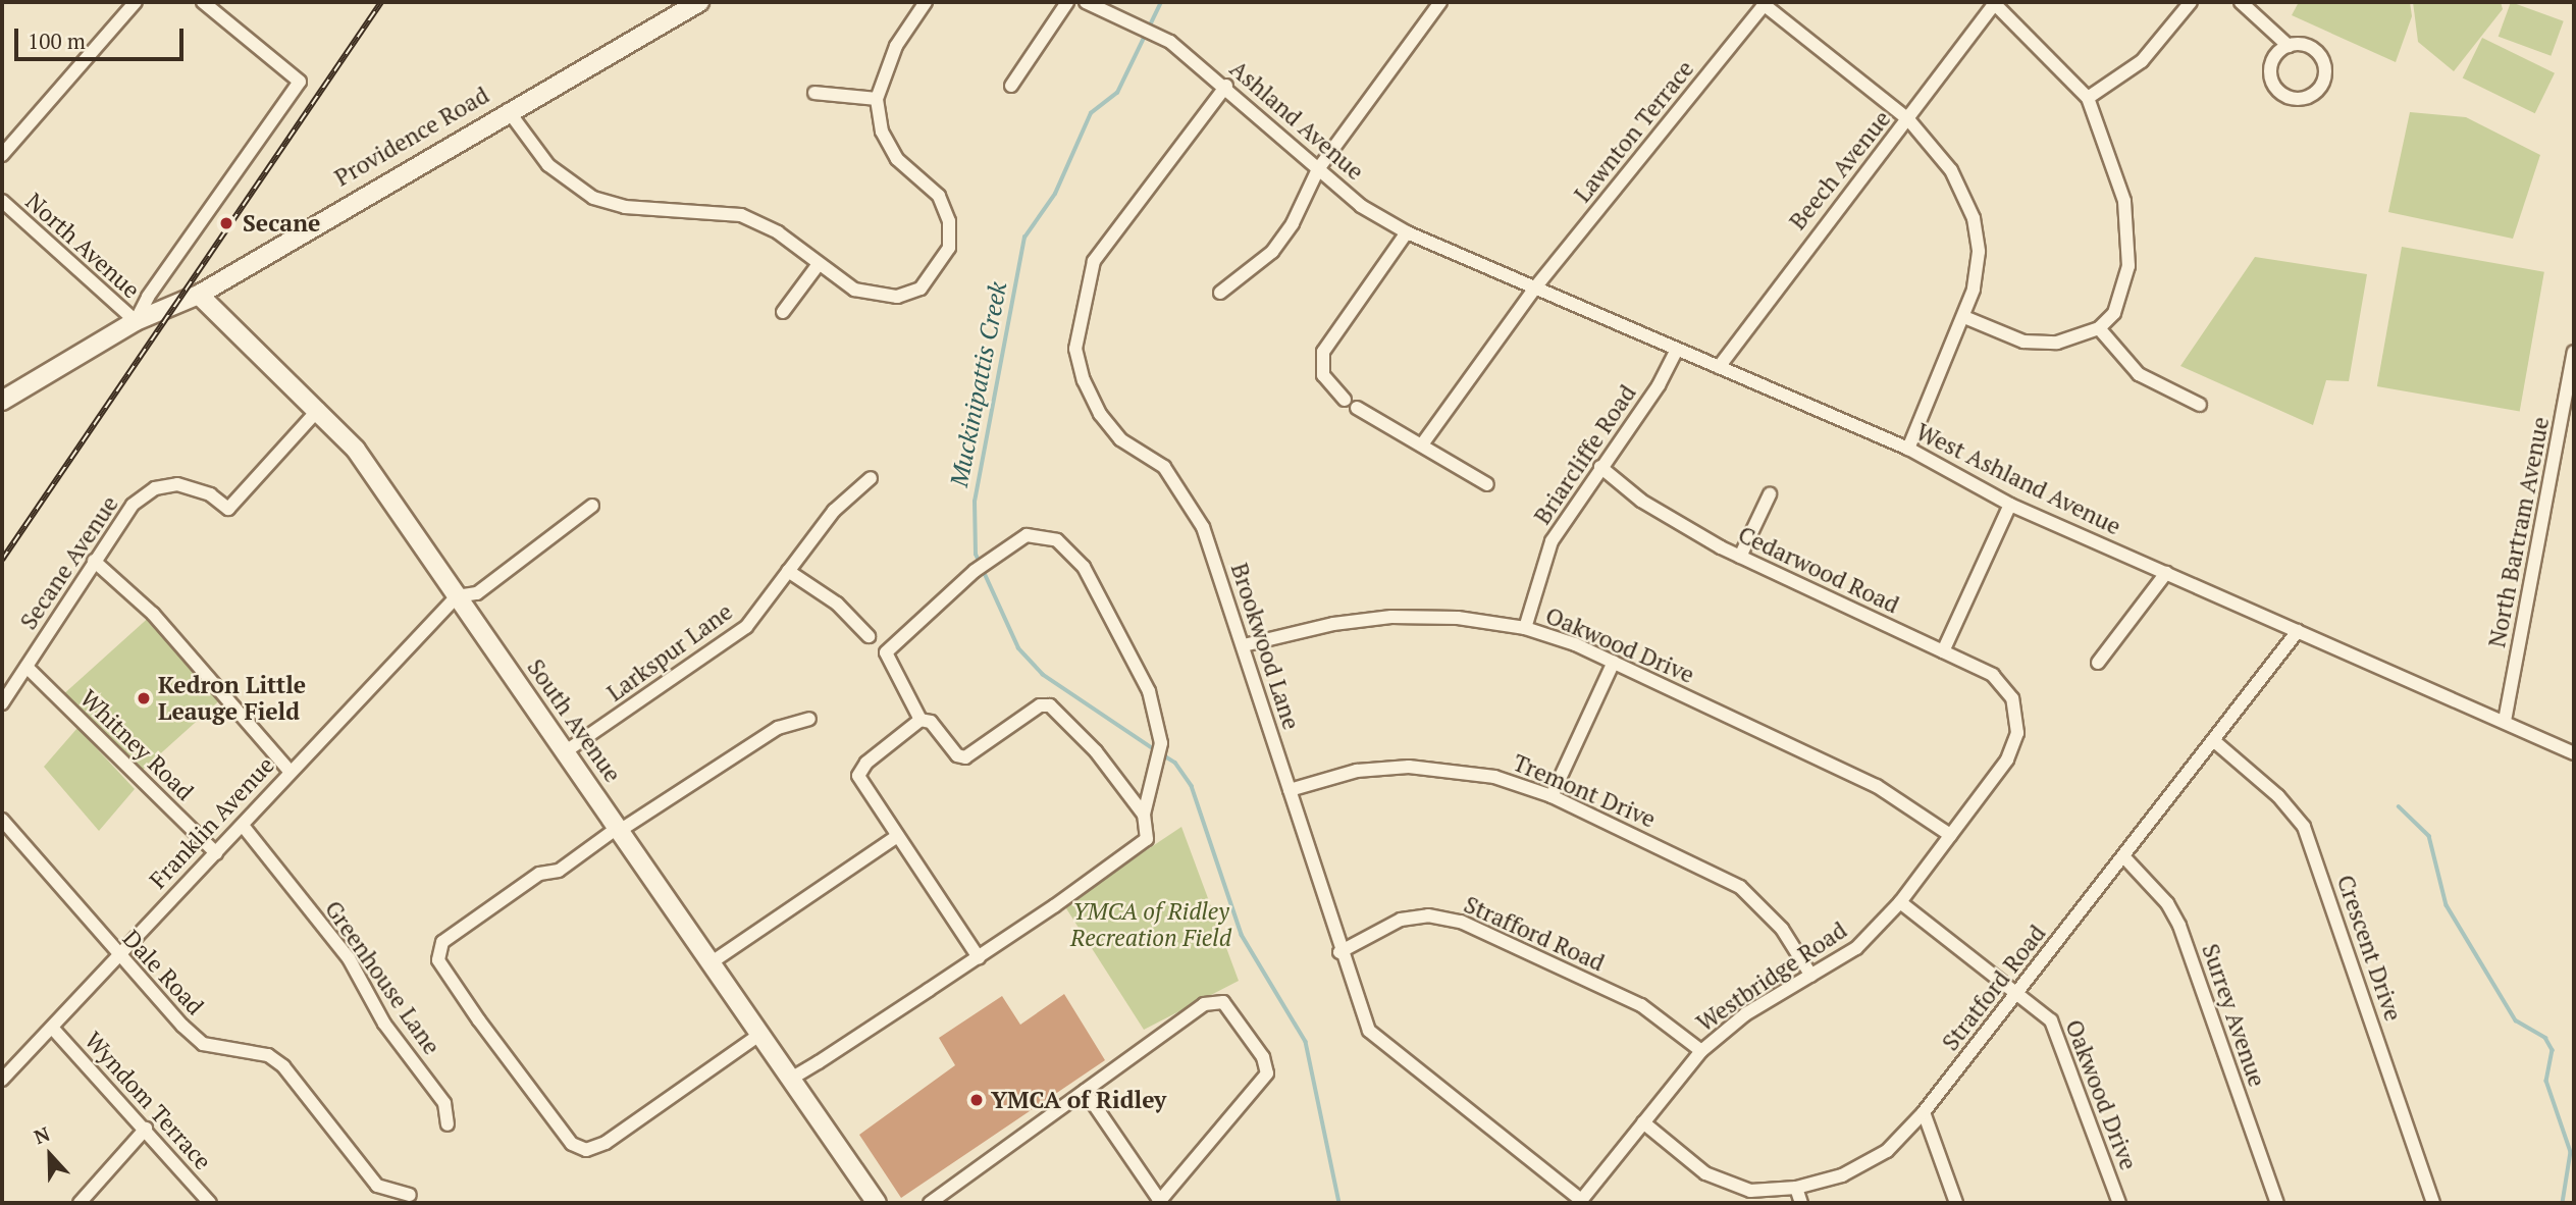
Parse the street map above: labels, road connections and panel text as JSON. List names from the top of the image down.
{
  "streets": {
    "street": [
      "Ashland Avenue",
      "Lawnton Terrace",
      "Providence Road",
      "Beech Avenue",
      "North Avenue",
      "Briarcliffe Road",
      "West Ashland Avenue",
      "North Bartram Avenue",
      "Secane Avenue",
      "Cedarwood Road",
      "Oakwood Drive",
      "Brookwood Lane",
      "Larkspur Lane",
      "South Avenue",
      "Whitney Road",
      "Tremont Drive",
      "Franklin Avenue",
      "Strafford Road",
      "Crescent Drive",
      "Dale Road",
      "Westbridge Road",
      "Greenhouse Lane",
      "Stratford Road",
      "Surrey Avenue",
      "Wyndom Terrace"
    ]
  },
  "crossings": [
    ["Ashland Avenue", "West Ashland Avenue"],
    ["Ashland Avenue", "Brookwood Lane"],
    ["Lawnton Terrace", "West Ashland Avenue"],
    ["Providence Road", "North Avenue"],
    ["Providence Road", "South Avenue"],
    ["Beech Avenue", "West Ashland Avenue"],
    ["Briarcliffe Road", "West Ashland Avenue"],
    ["Briarcliffe Road", "Cedarwood Road"],
    ["Briarcliffe Road", "Oakwood Drive"],
    ["West Ashland Avenue", "North Bartram Avenue"],
    ["West Ashland Avenue", "Stratford Road"],
    ["Secane Avenue", "South Avenue"],
    ["Secane Avenue", "Whitney Road"],
    ["Cedarwood Road", "Westbridge Road"],
    ["Oakwood Drive", "Brookwood Lane"],
    ["Oakwood Drive", "Westbridge Road"],
    ["Oakwood Drive", "Stratford Road"],
    ["Brookwood Lane", "Tremont Drive"],
    ["Brookwood Lane", "Strafford Road"],
    ["Brookwood Lane", "Westbridge Road"],
    ["Larkspur Lane", "South Avenue"],
    ["South Avenue", "Franklin Avenue"],
    ["Whitney Road", "Franklin Avenue"],
    ["Tremont Drive", "Westbridge Road"],
    ["Franklin Avenue", "Dale Road"],
    ["Franklin Avenue", "Greenhouse Lane"],
    ["Franklin Avenue", "Wyndom Terrace"],
    ["Strafford Road", "Westbridge Road"],
    ["Crescent Drive", "Stratford Road"],
    ["Westbridge Road", "Stratford Road"],
    ["Stratford Road", "Surrey Avenue"]
  ],
  "water": ["Muckinipattis Creek"],
  "parks": ["YMCA of Ridley Recreation Field"],
  "places": ["Secane", "Kedron Little Leauge Field", "YMCA of Ridley"],
  "scale_bar": "100 m",
  "north": "top"
}
